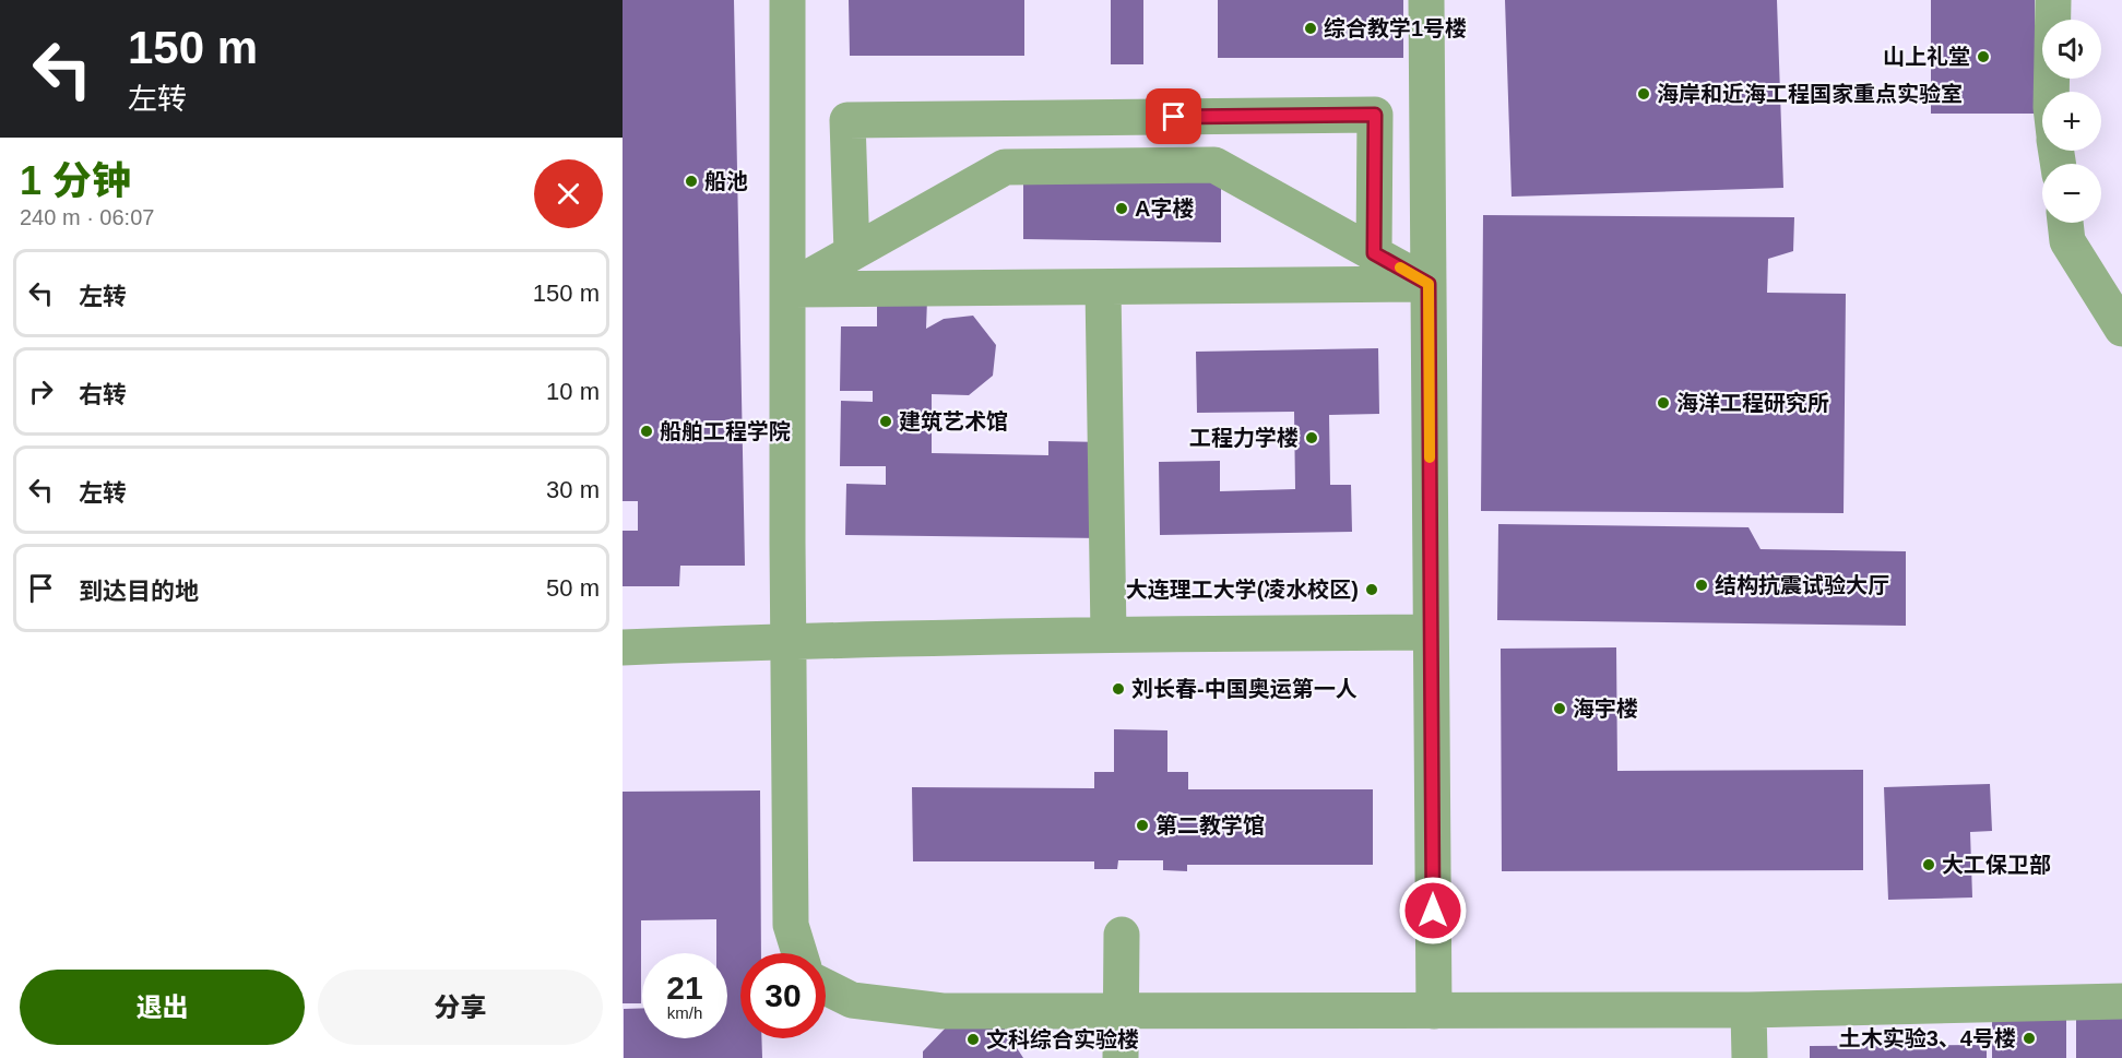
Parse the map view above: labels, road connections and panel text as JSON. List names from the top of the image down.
{
  "places": [
    "综合教学1号楼",
    "山上礼堂",
    "海岸和近海工程国家重点实验室",
    "船池",
    "A字楼",
    "海洋工程研究所",
    "建筑艺术馆",
    "船舶工程学院",
    "工程力学楼",
    "结构抗震试验大厅",
    "大连理工大学(凌水校区)",
    "刘长春-中国奥运第一人",
    "海宇楼",
    "第二教学馆",
    "大工保卫部",
    "土木实验3、4号楼",
    "文科综合实验楼"
  ],
  "page": {
    "turn": ["150 m", "左转"],
    "map_buttons": ["+", "−"],
    "heading": ["1 分钟", "240 m · 06:07"],
    "list": [
      {
        "name": "左转",
        "value": "150 m"
      },
      {
        "name": "右转",
        "value": "10 m"
      },
      {
        "name": "左转",
        "value": "30 m"
      },
      {
        "name": "到达目的地",
        "value": "50 m"
      }
    ],
    "speed": "21 km/h",
    "limit": "30",
    "buttons": ["退出", "分享"]
  }
}
